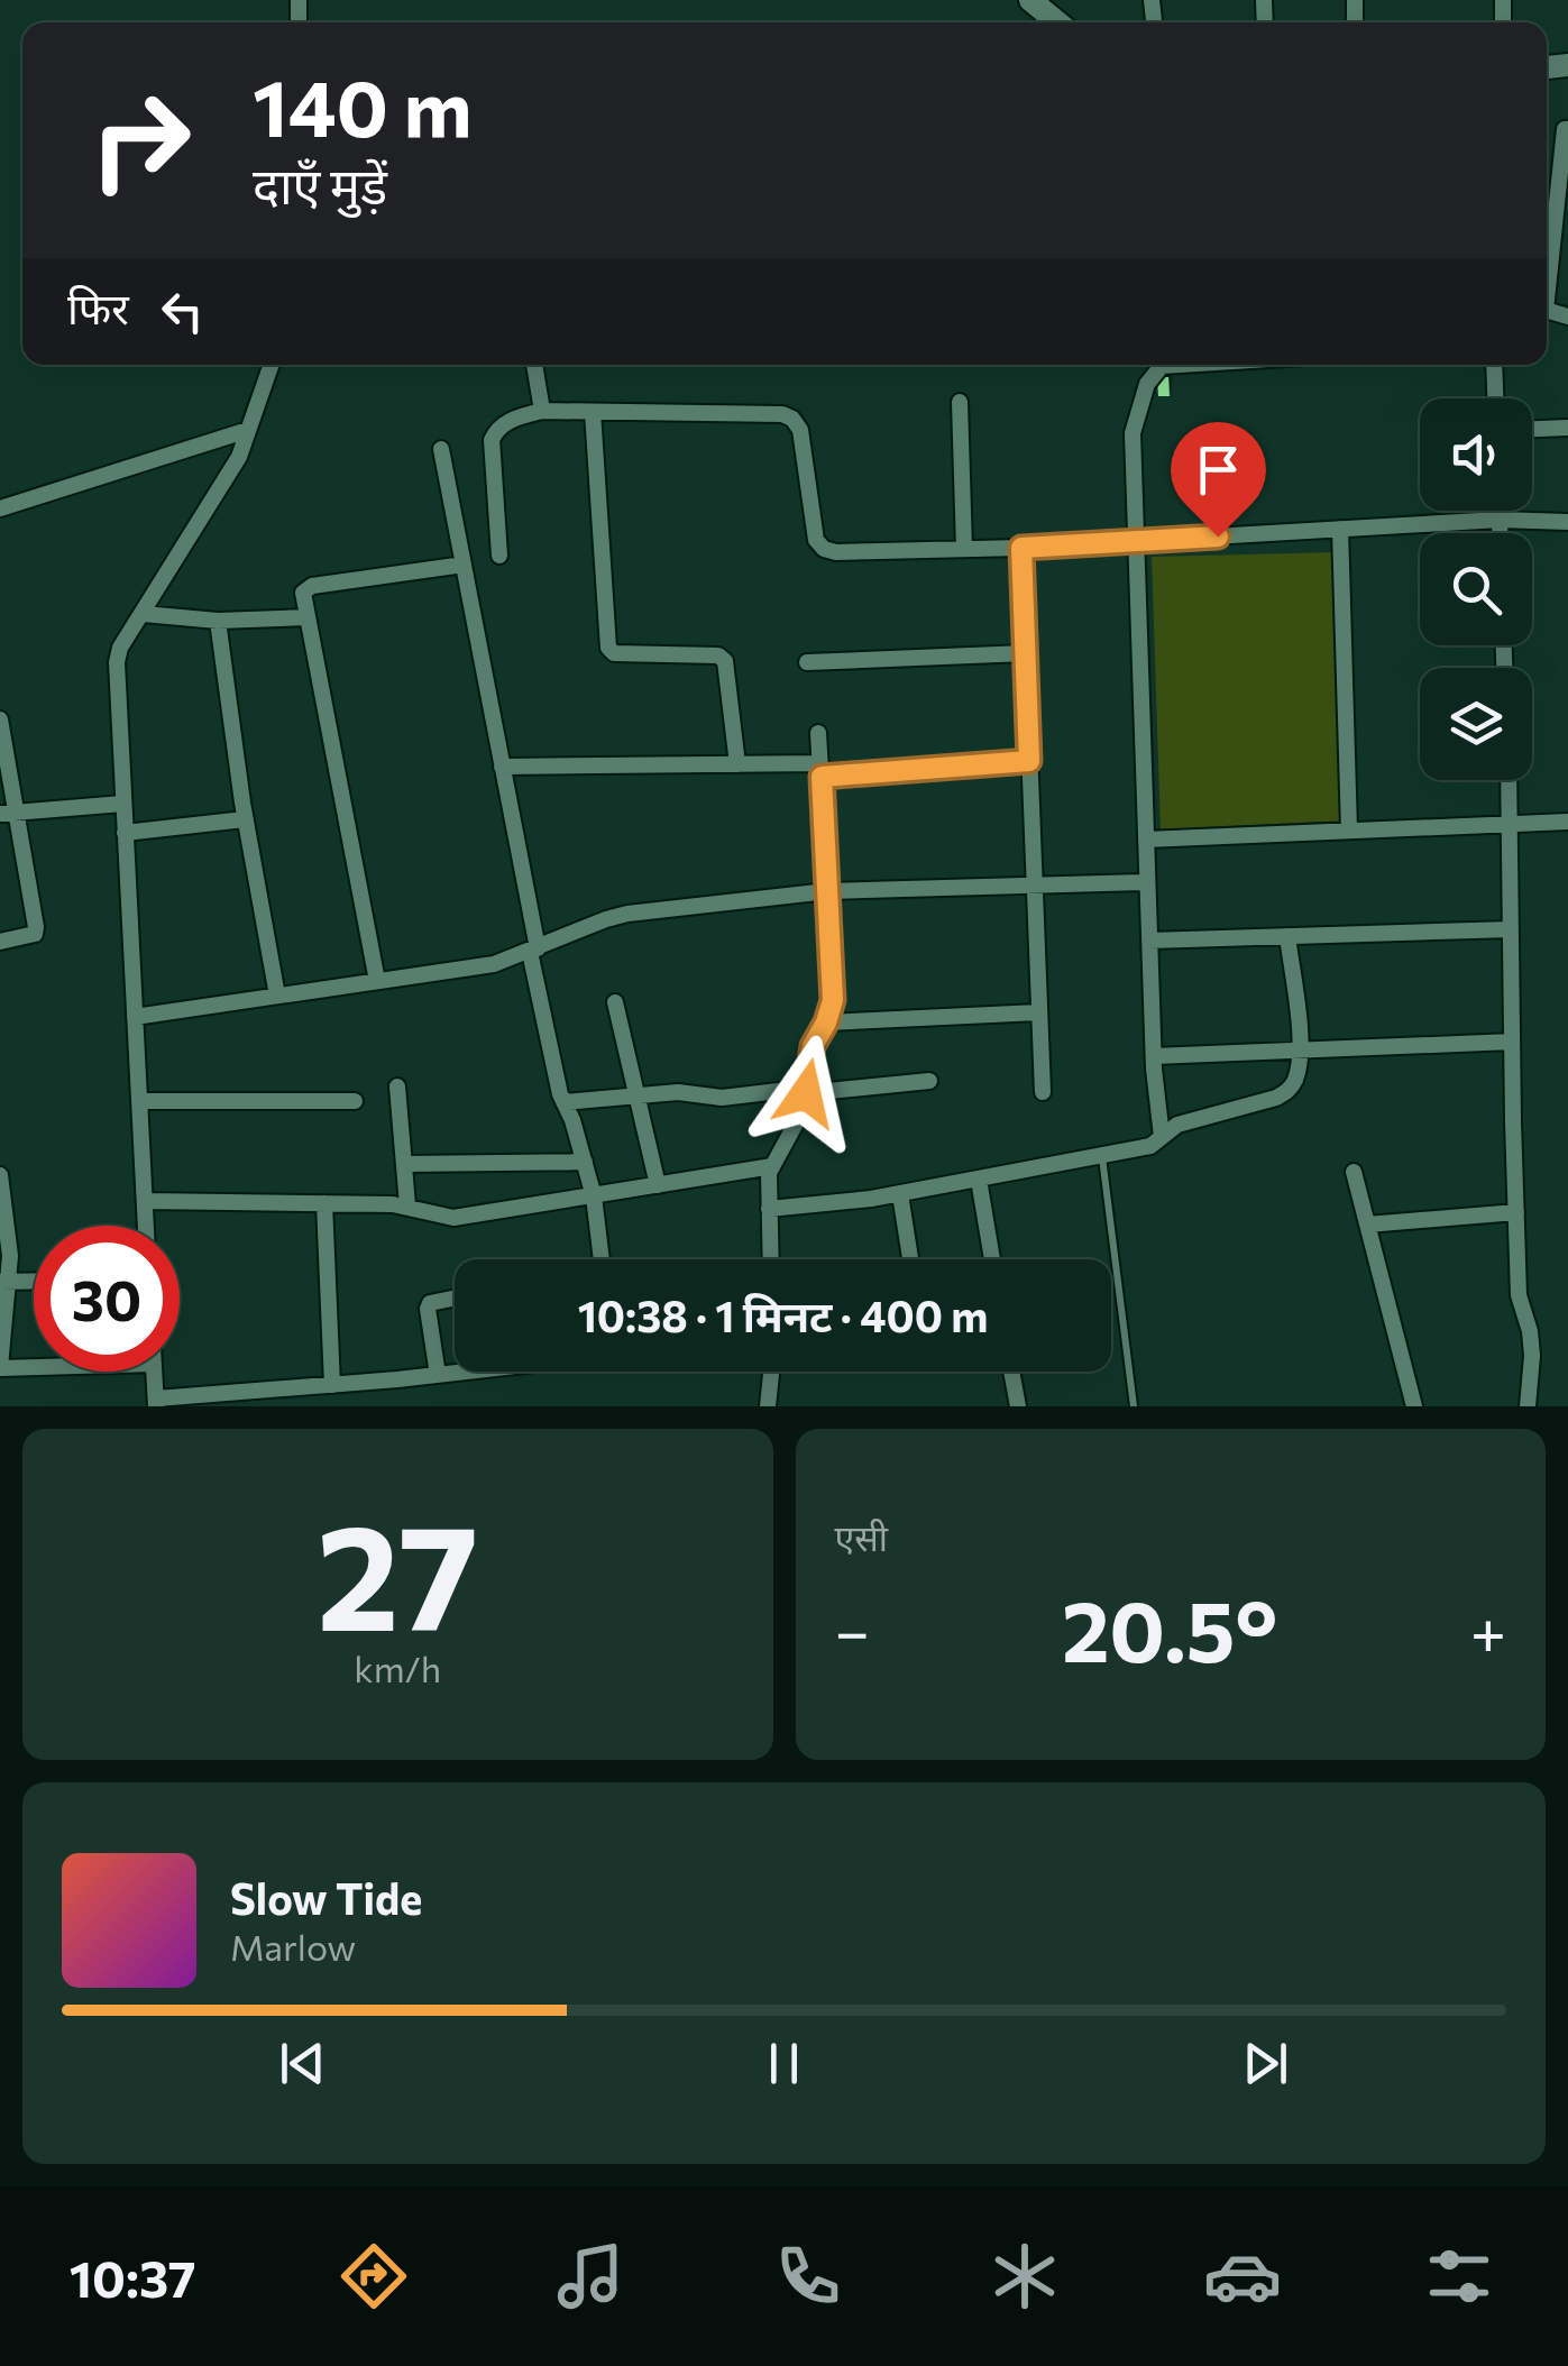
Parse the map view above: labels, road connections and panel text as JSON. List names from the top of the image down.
{
  "page": {
    "turn": ["140 m", "दाएँ मुड़ें"],
    "then": "फिर",
    "limit": "30",
    "trip": "10:38 · 1 मिनट · 400 m",
    "tile": [
      ["27", "km/h"],
      "एसी"
    ],
    "heat": ["−", "20.5°", "+"],
    "song": ["Slow Tide", "Marlow"],
    "tabs": "10:37"
  }
}
